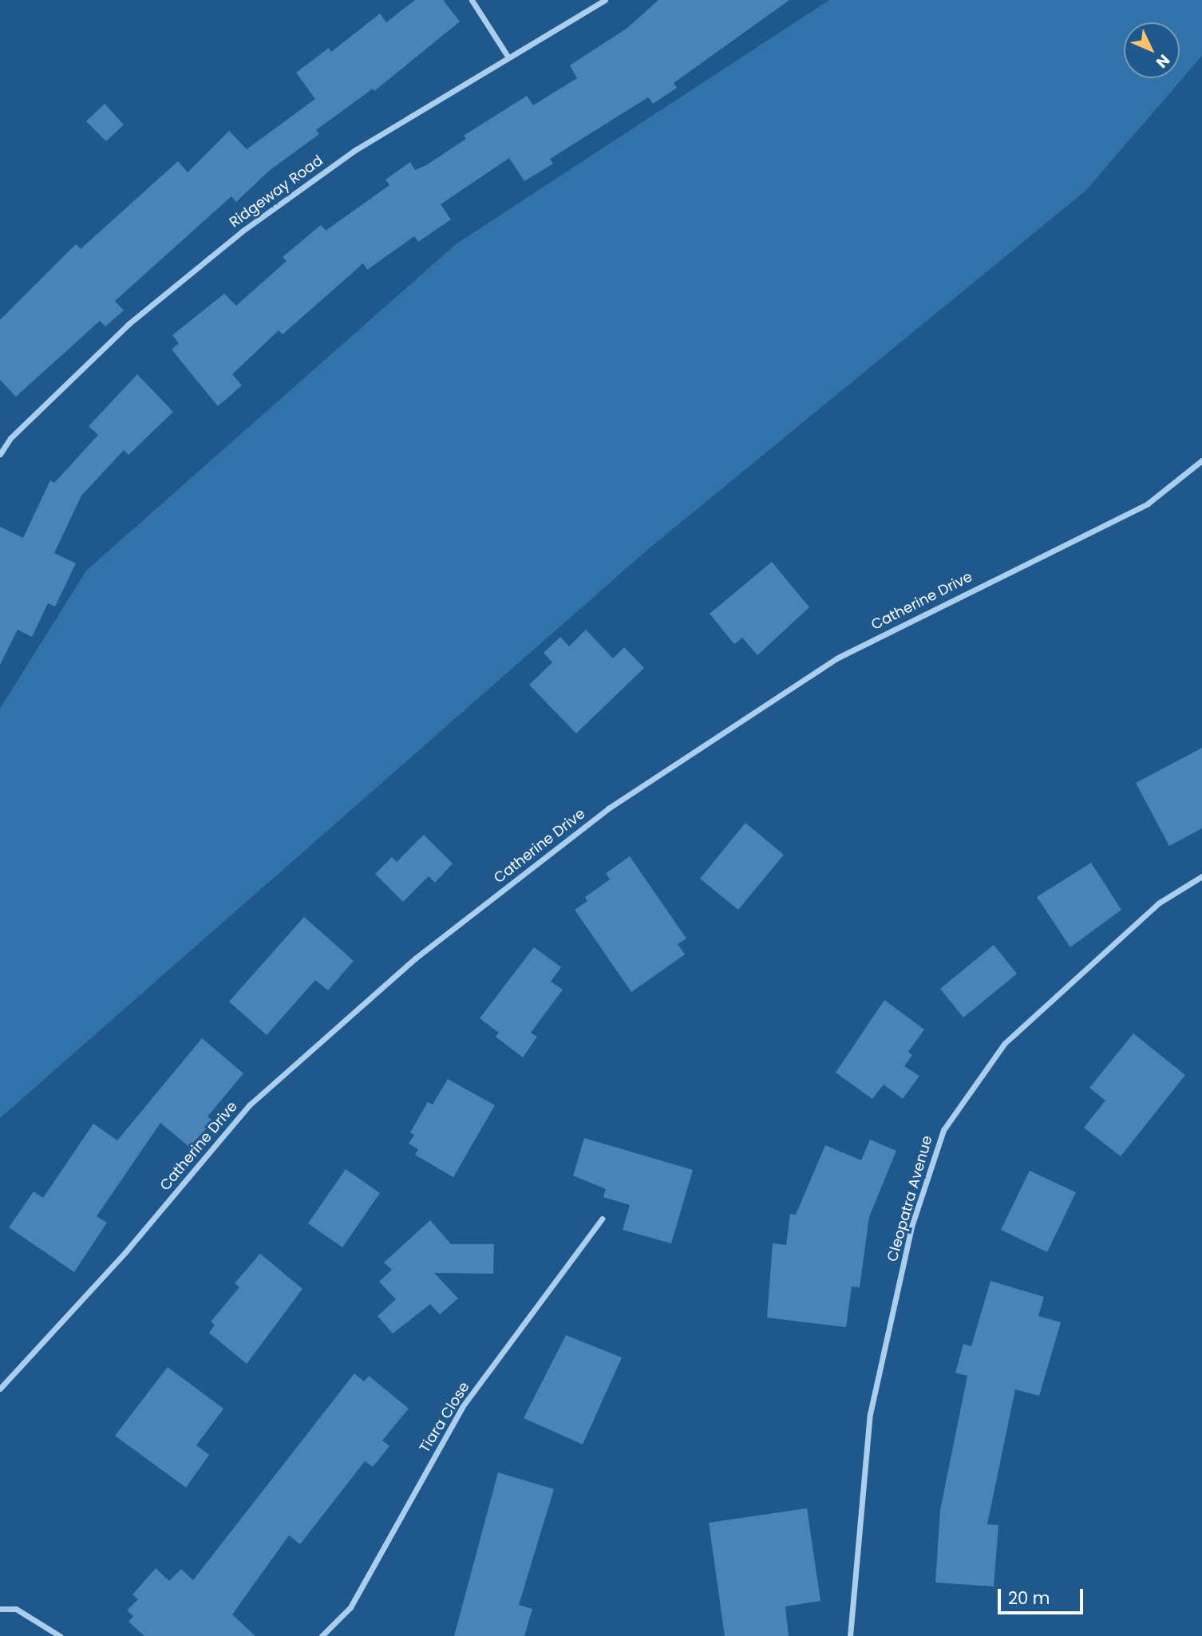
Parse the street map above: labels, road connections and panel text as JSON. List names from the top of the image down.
{
  "streets": {
    "street": [
      "Ridgeway Road",
      "Catherine Drive",
      "Cleopatra Avenue",
      "Tiara Close"
    ]
  },
  "scale_bar": "20 m",
  "north": "bottom right"
}
